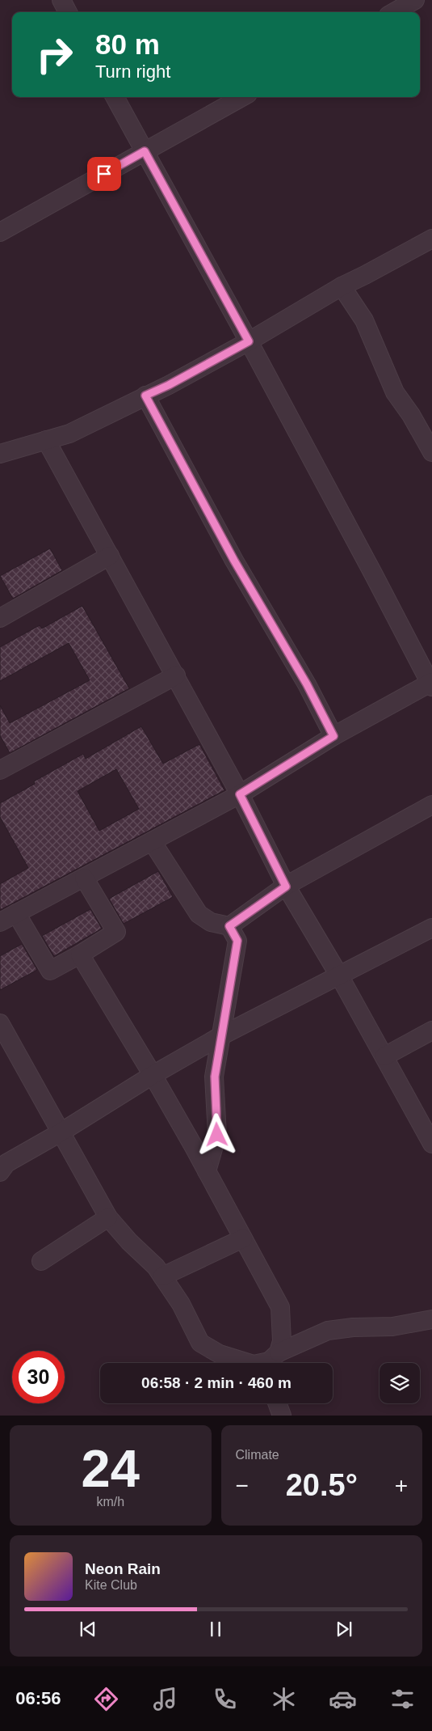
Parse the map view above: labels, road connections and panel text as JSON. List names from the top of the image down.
{
  "page": {
    "turn": ["80 m", "Turn right"],
    "limit": "30",
    "trip": "06:58 · 2 min · 460 m",
    "tile": [
      ["24", "km/h"],
      "Climate"
    ],
    "heat": ["−", "20.5°", "+"],
    "song": ["Neon Rain", "Kite Club"],
    "tabs": "06:56"
  }
}
